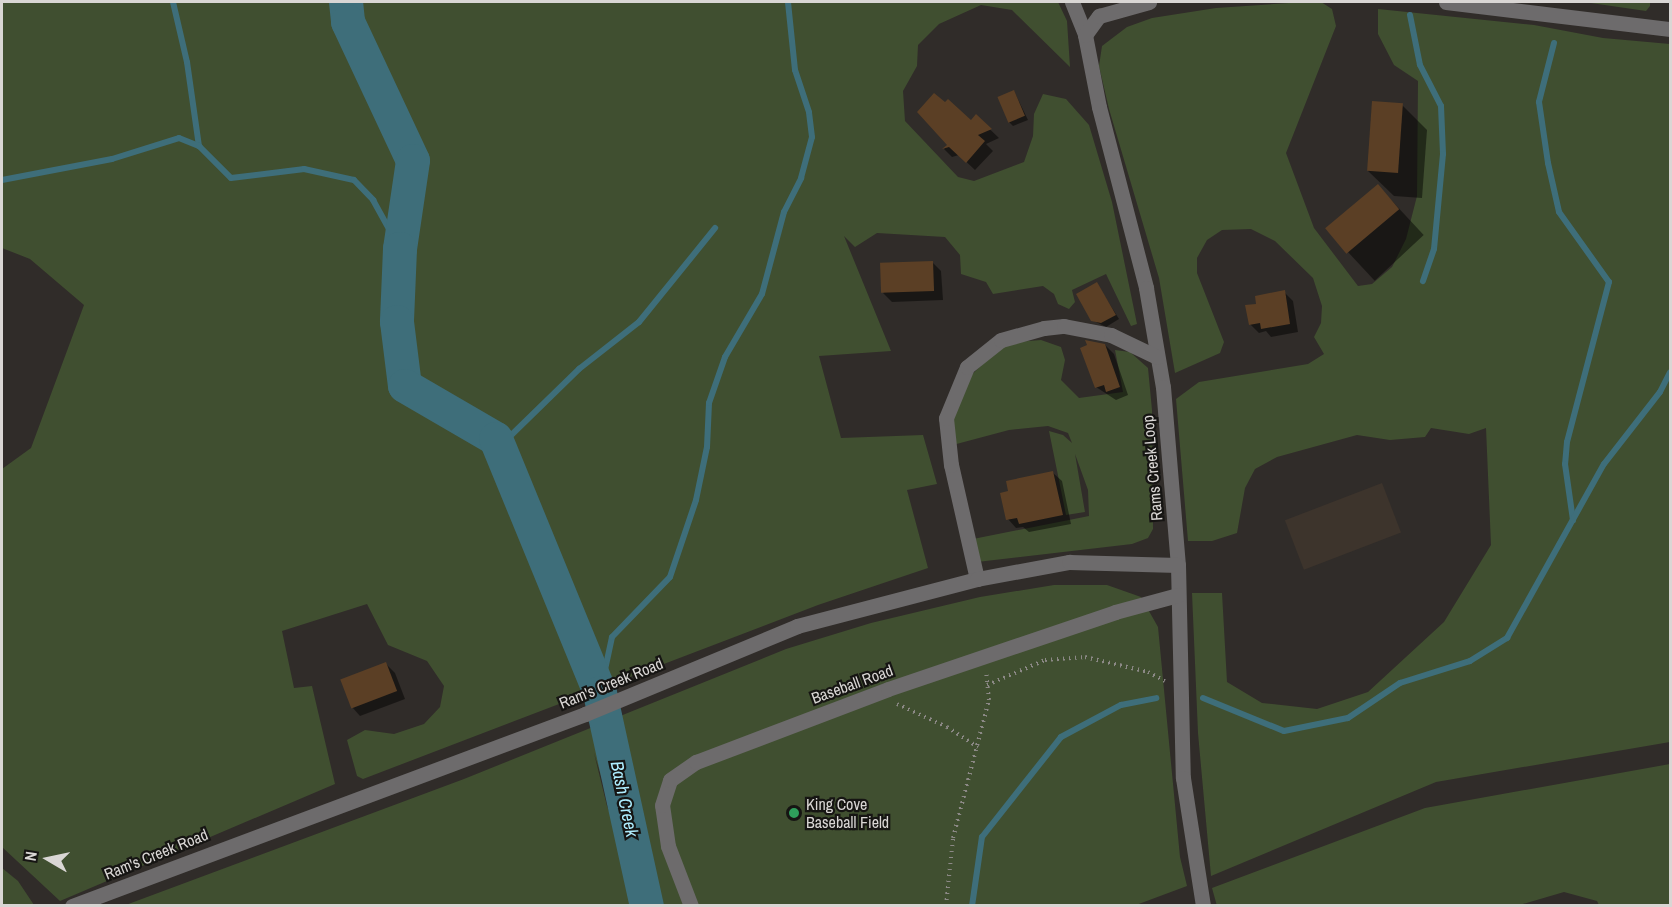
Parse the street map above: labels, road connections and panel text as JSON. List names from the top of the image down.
{
  "streets": {
    "street": ["Rams Creek Loop", "Ram's Creek Road", "Baseball Road"]
  },
  "crossings": [
    ["Rams Creek Loop", "Ram's Creek Road"],
    ["Rams Creek Loop", "Baseball Road"]
  ],
  "water": ["Bash Creek"],
  "places": ["King Cove Baseball Field"],
  "north": "left"
}
